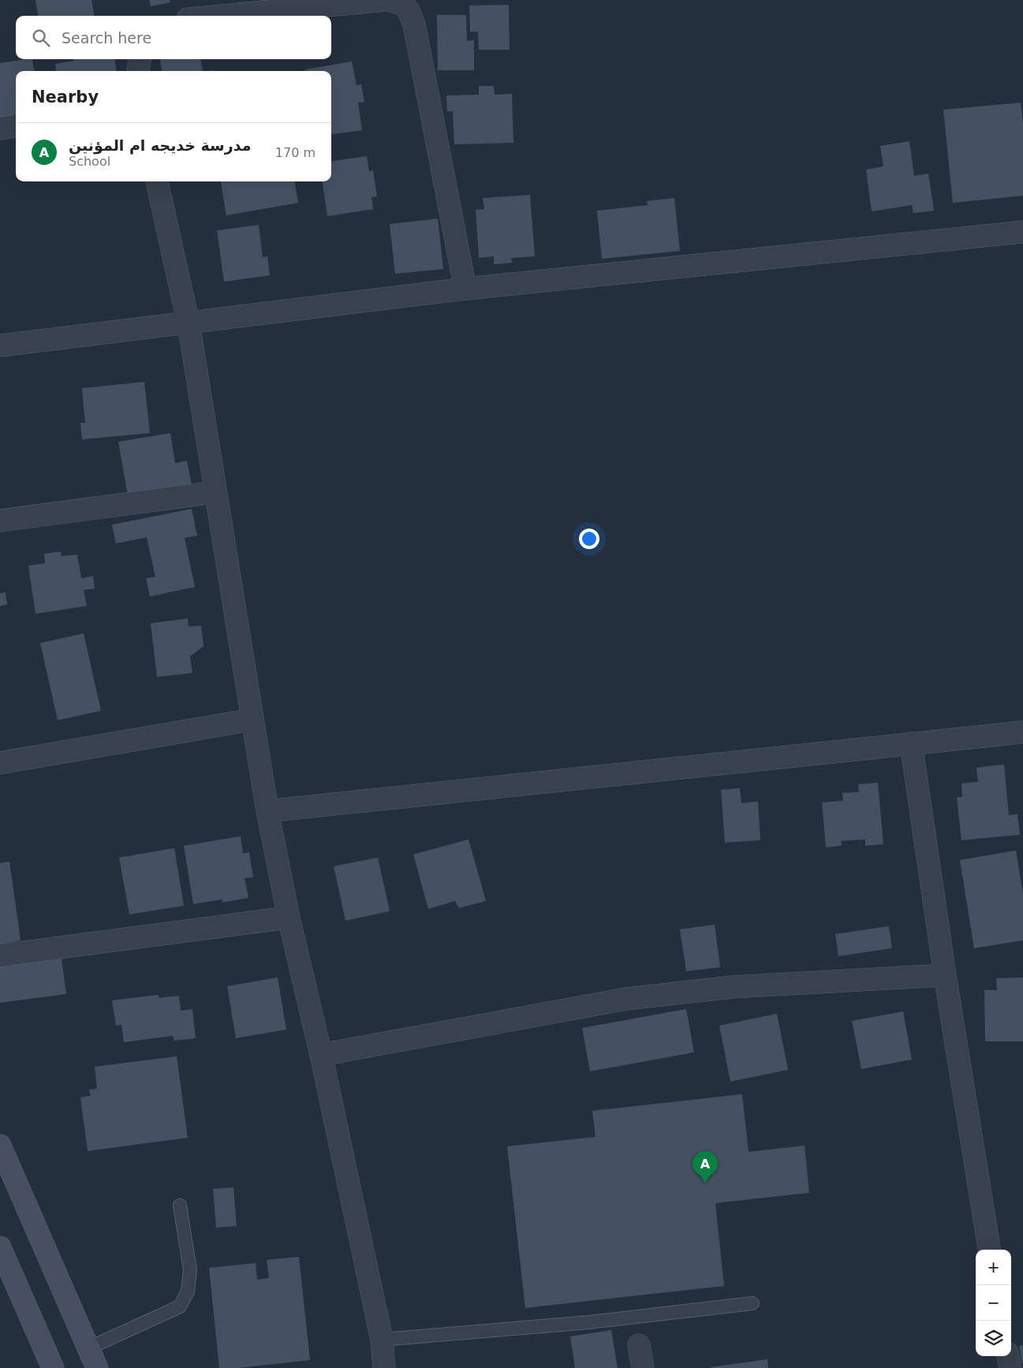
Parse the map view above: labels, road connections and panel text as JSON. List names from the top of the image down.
{
  "page": {
    "search": "Search here",
    "heading": "Nearby",
    "list": [
      {
        "mark": "A",
        "name": "مدرسة خديجه ام المؤنين",
        "note": "School",
        "value": "170 m"
      }
    ],
    "pins": "A",
    "map_buttons": ["+", "−"]
  }
}
